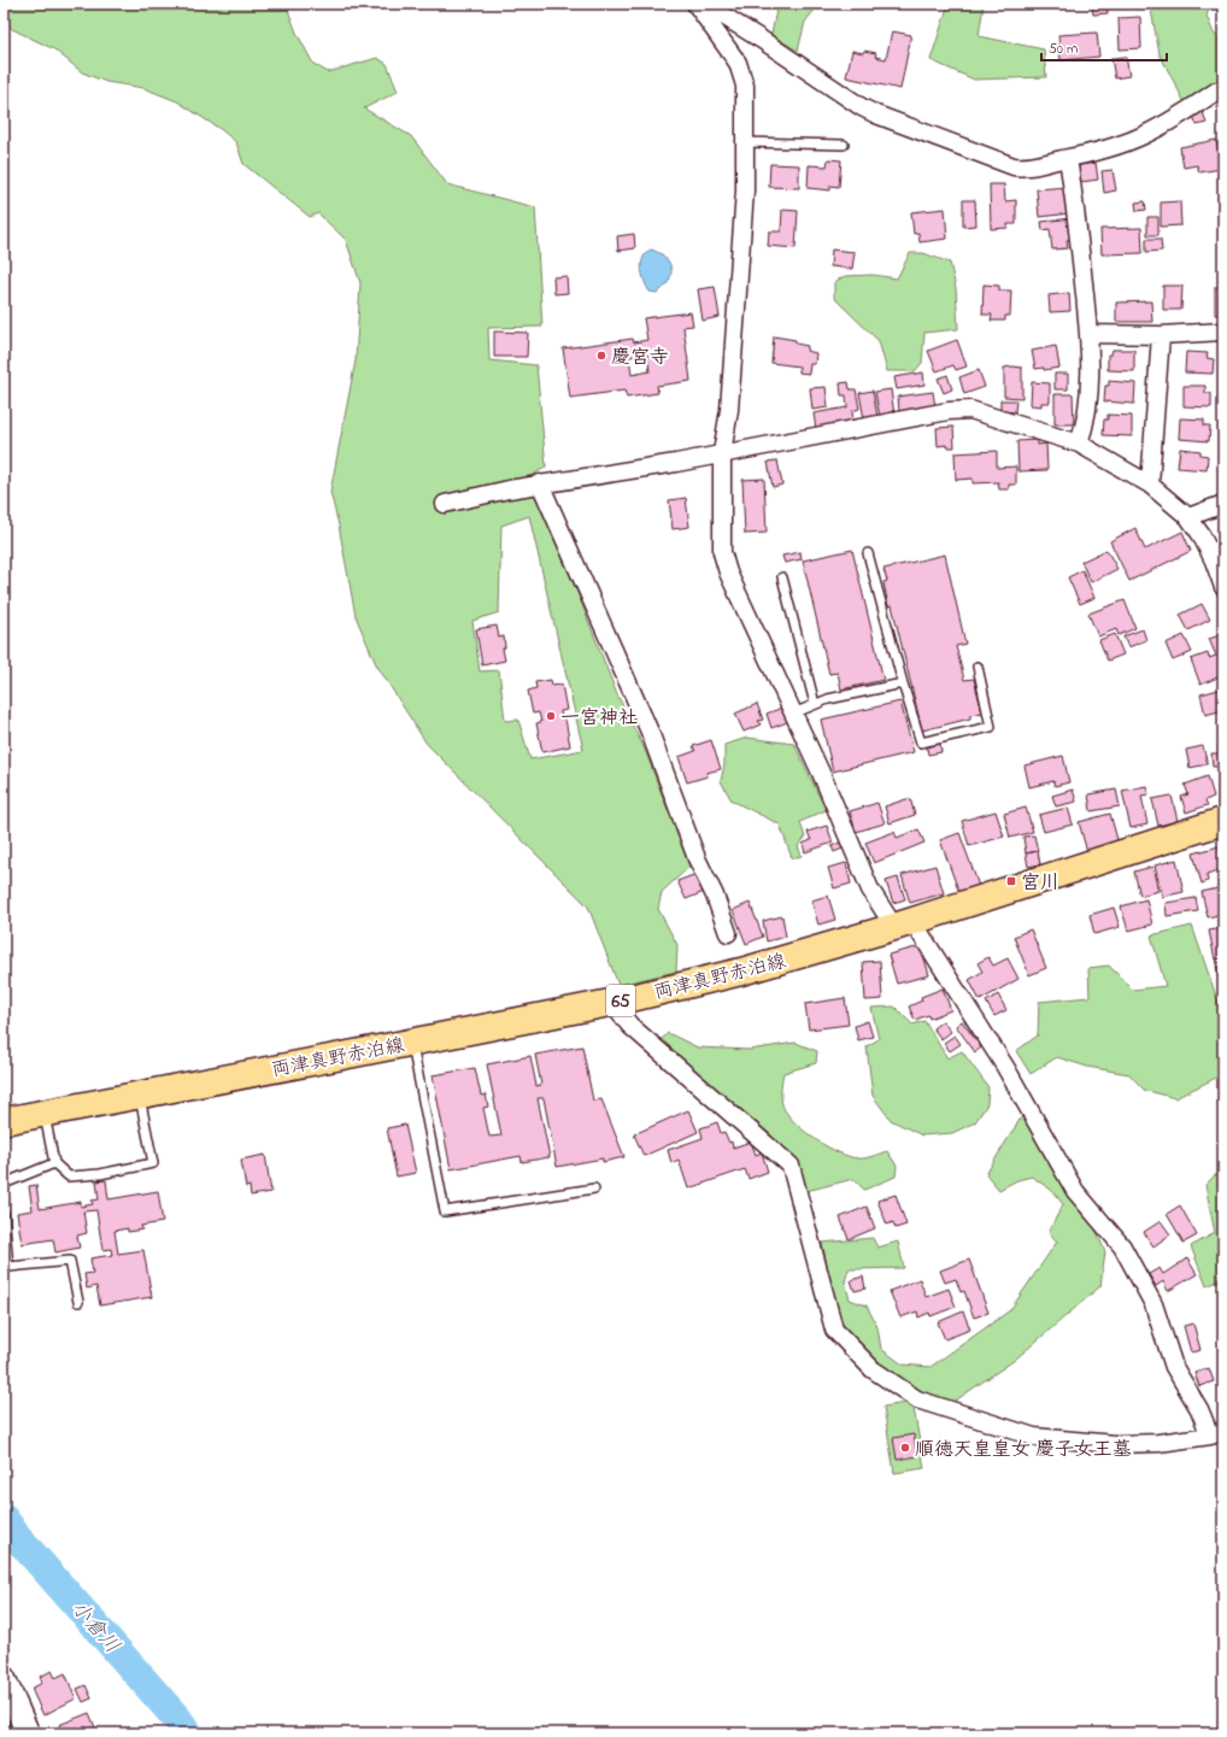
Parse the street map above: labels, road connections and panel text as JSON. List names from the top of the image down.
{
  "streets": {
    "main road": ["両津真野赤泊線", "65"]
  },
  "water": ["小倉川"],
  "places": {
    "other": ["慶宮寺", "一宮神社", "順徳天皇皇女 慶子女王墓"],
    "transit": ["宮川"]
  },
  "scale_bar": "50 m"
}
